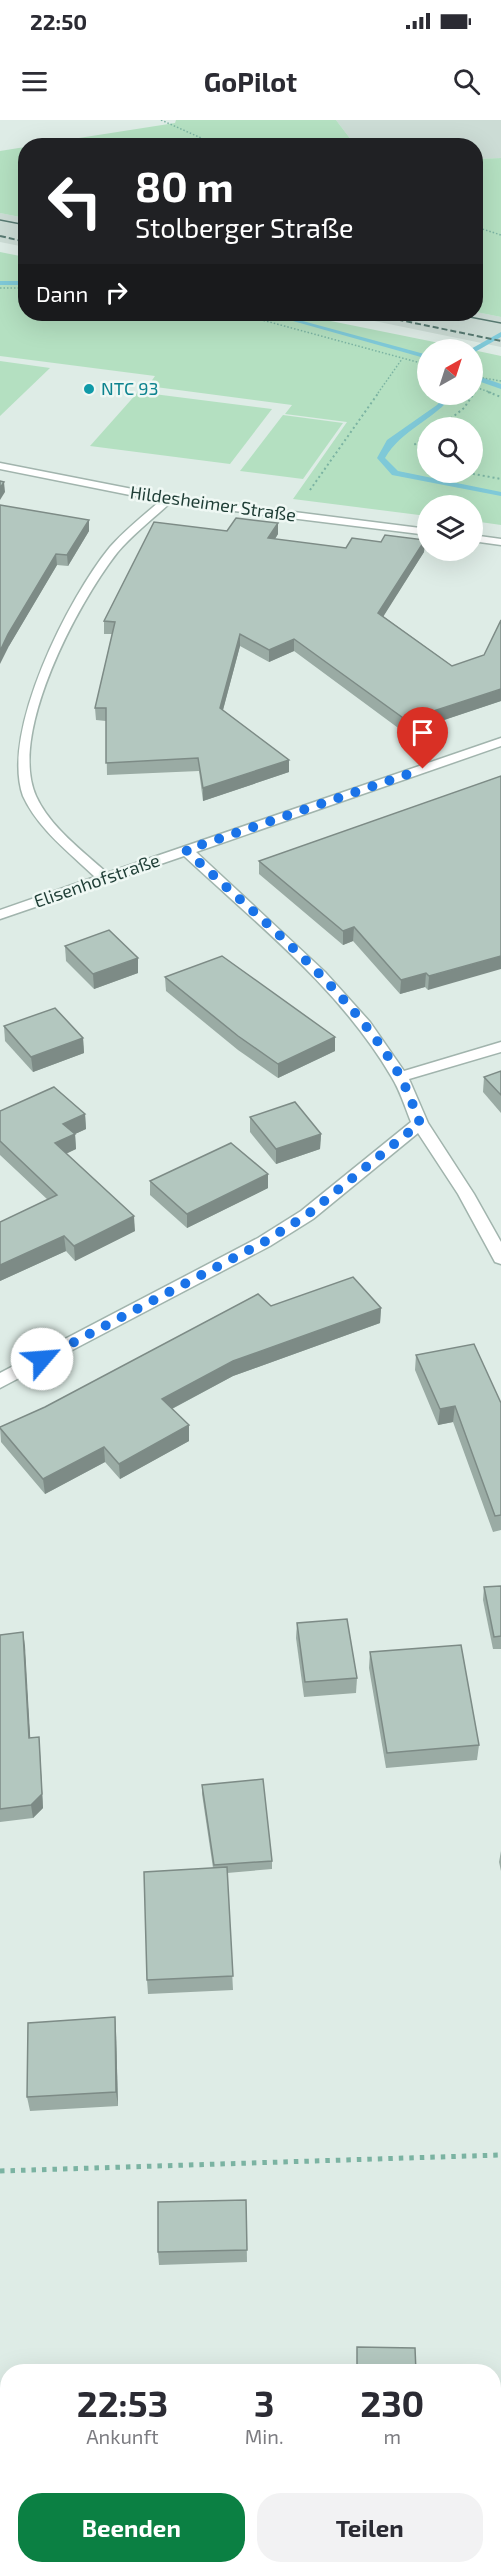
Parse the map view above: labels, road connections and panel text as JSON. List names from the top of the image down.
{
  "streets": {
    "street": ["Hildesheimer Straße", "Elisenhofstraße"]
  },
  "places": ["NTC 93"],
  "north": "top right",
  "page": {
    "status": "22:50",
    "header": "GoPilot",
    "turn": ["80 m", "Stolberger Straße"],
    "then": "Dann",
    "eta": [
      "22:53",
      "Ankunft",
      "3",
      "Min.",
      "230",
      "m"
    ],
    "buttons": ["Beenden", "Teilen"]
  }
}
